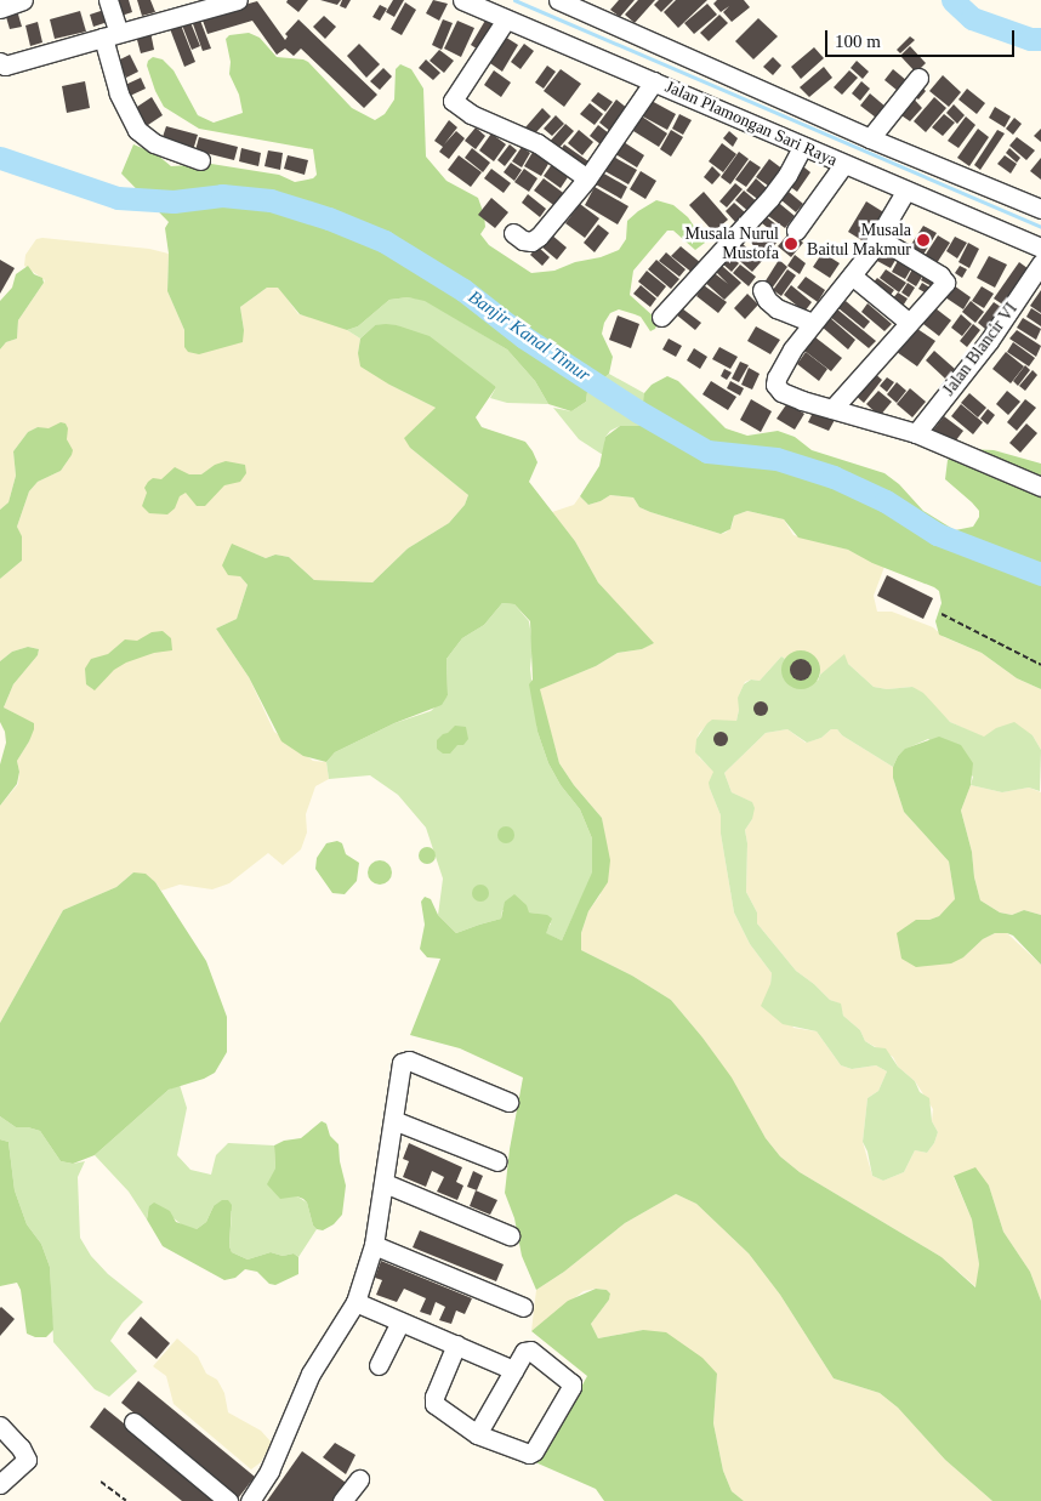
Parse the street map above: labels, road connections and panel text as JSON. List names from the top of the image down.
{
  "streets": {
    "street": ["Jalan Plamongan Sari Raya", "Jalan Blancir VI"]
  },
  "crossings": [
    ["Jalan Plamongan Sari Raya", "Jalan Blancir VI"]
  ],
  "water": ["Banjir Kanal Timur"],
  "places": ["Musala Baitul Makmur", "Musala Nurul Mustofa"],
  "scale_bar": "100 m"
}
